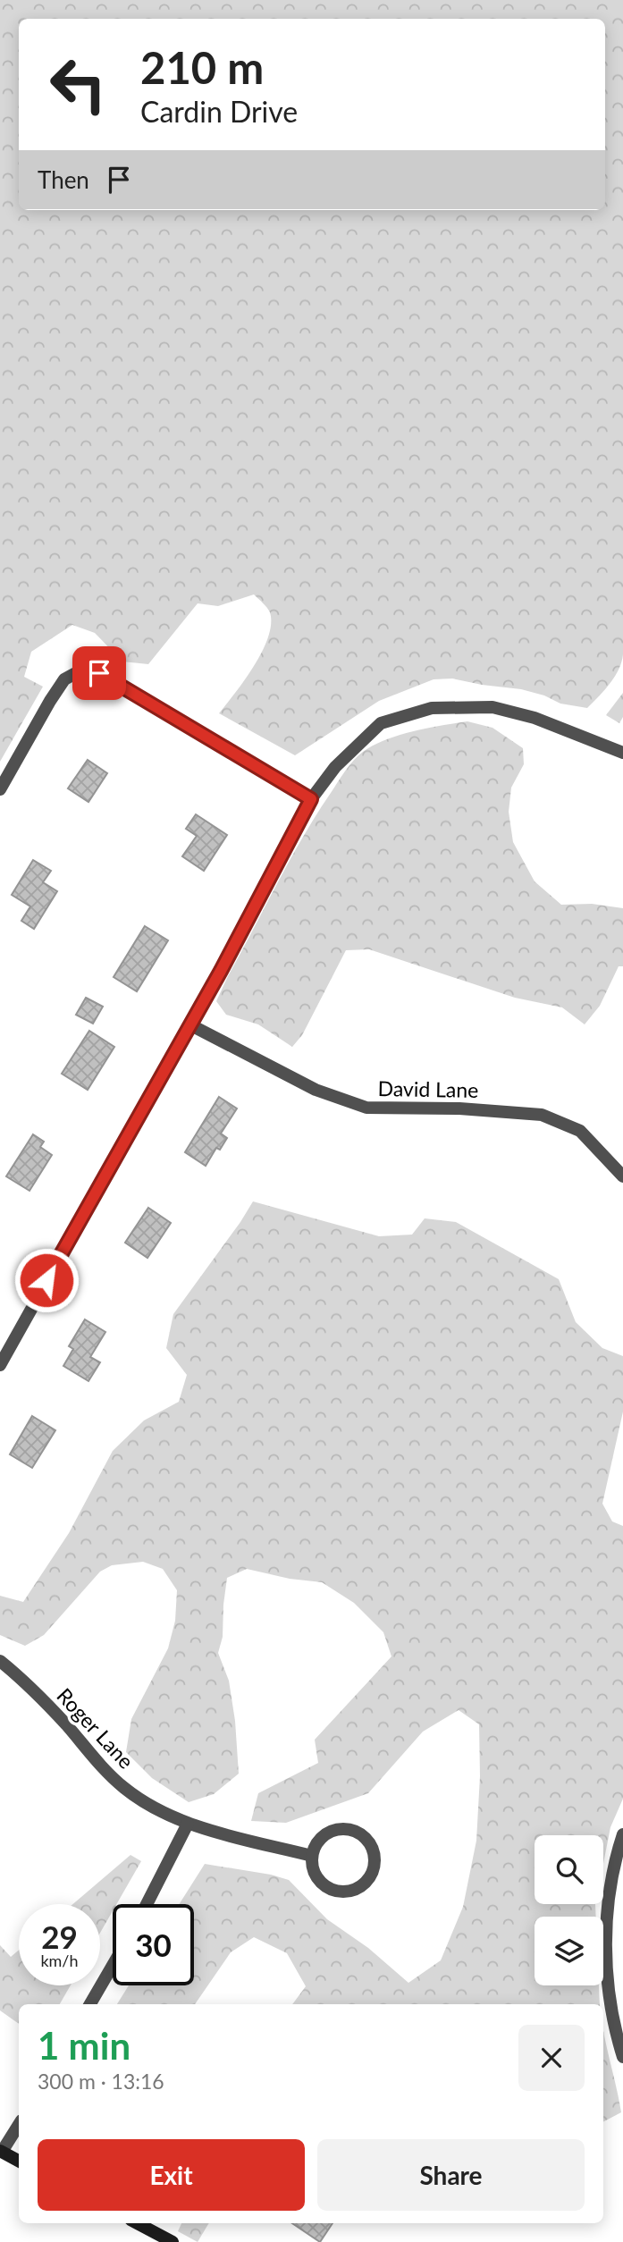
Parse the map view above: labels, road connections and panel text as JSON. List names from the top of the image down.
{
  "streets": {
    "street": ["David Lane", "Roger Lane"]
  },
  "page": {
    "turn": ["210 m", "Cardin Drive"],
    "then": "Then",
    "speed": "29 km/h",
    "limit": "30",
    "heading": ["1 min", "300 m · 13:16"],
    "buttons": ["Exit", "Share"]
  }
}
